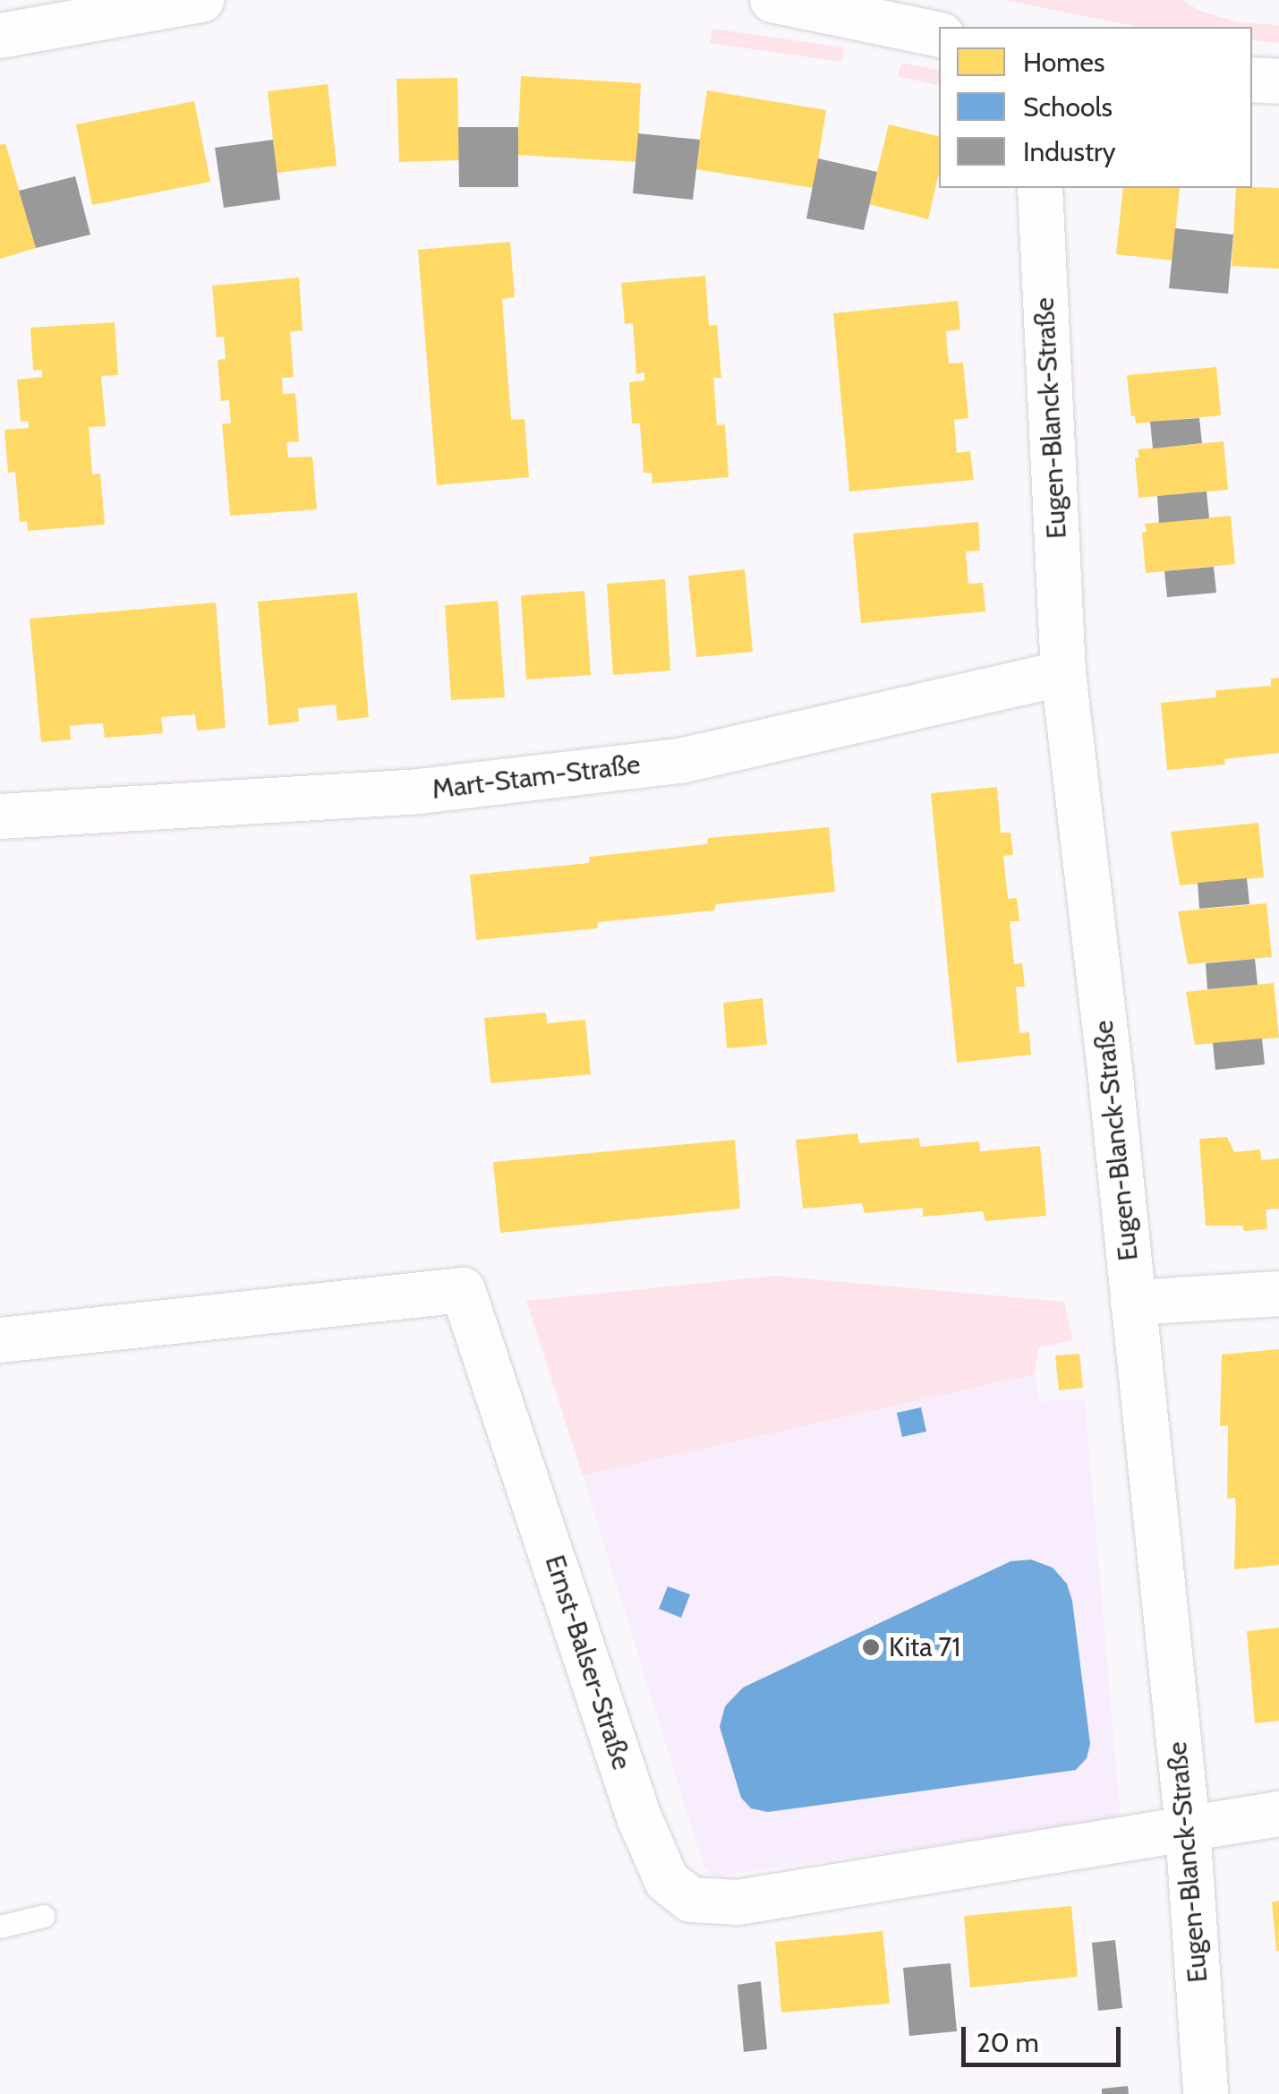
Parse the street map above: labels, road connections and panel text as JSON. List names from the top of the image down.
{
  "streets": {
    "street": ["Eugen-Blanck-Straße", "Mart-Stam-Straße", "Ernst-Balser-Straße"]
  },
  "crossings": [
    ["Eugen-Blanck-Straße", "Mart-Stam-Straße"],
    ["Eugen-Blanck-Straße", "Ernst-Balser-Straße"]
  ],
  "places": ["Kita 71"],
  "legend": ["Homes", "Schools", "Industry"],
  "scale_bar": "20 m"
}
